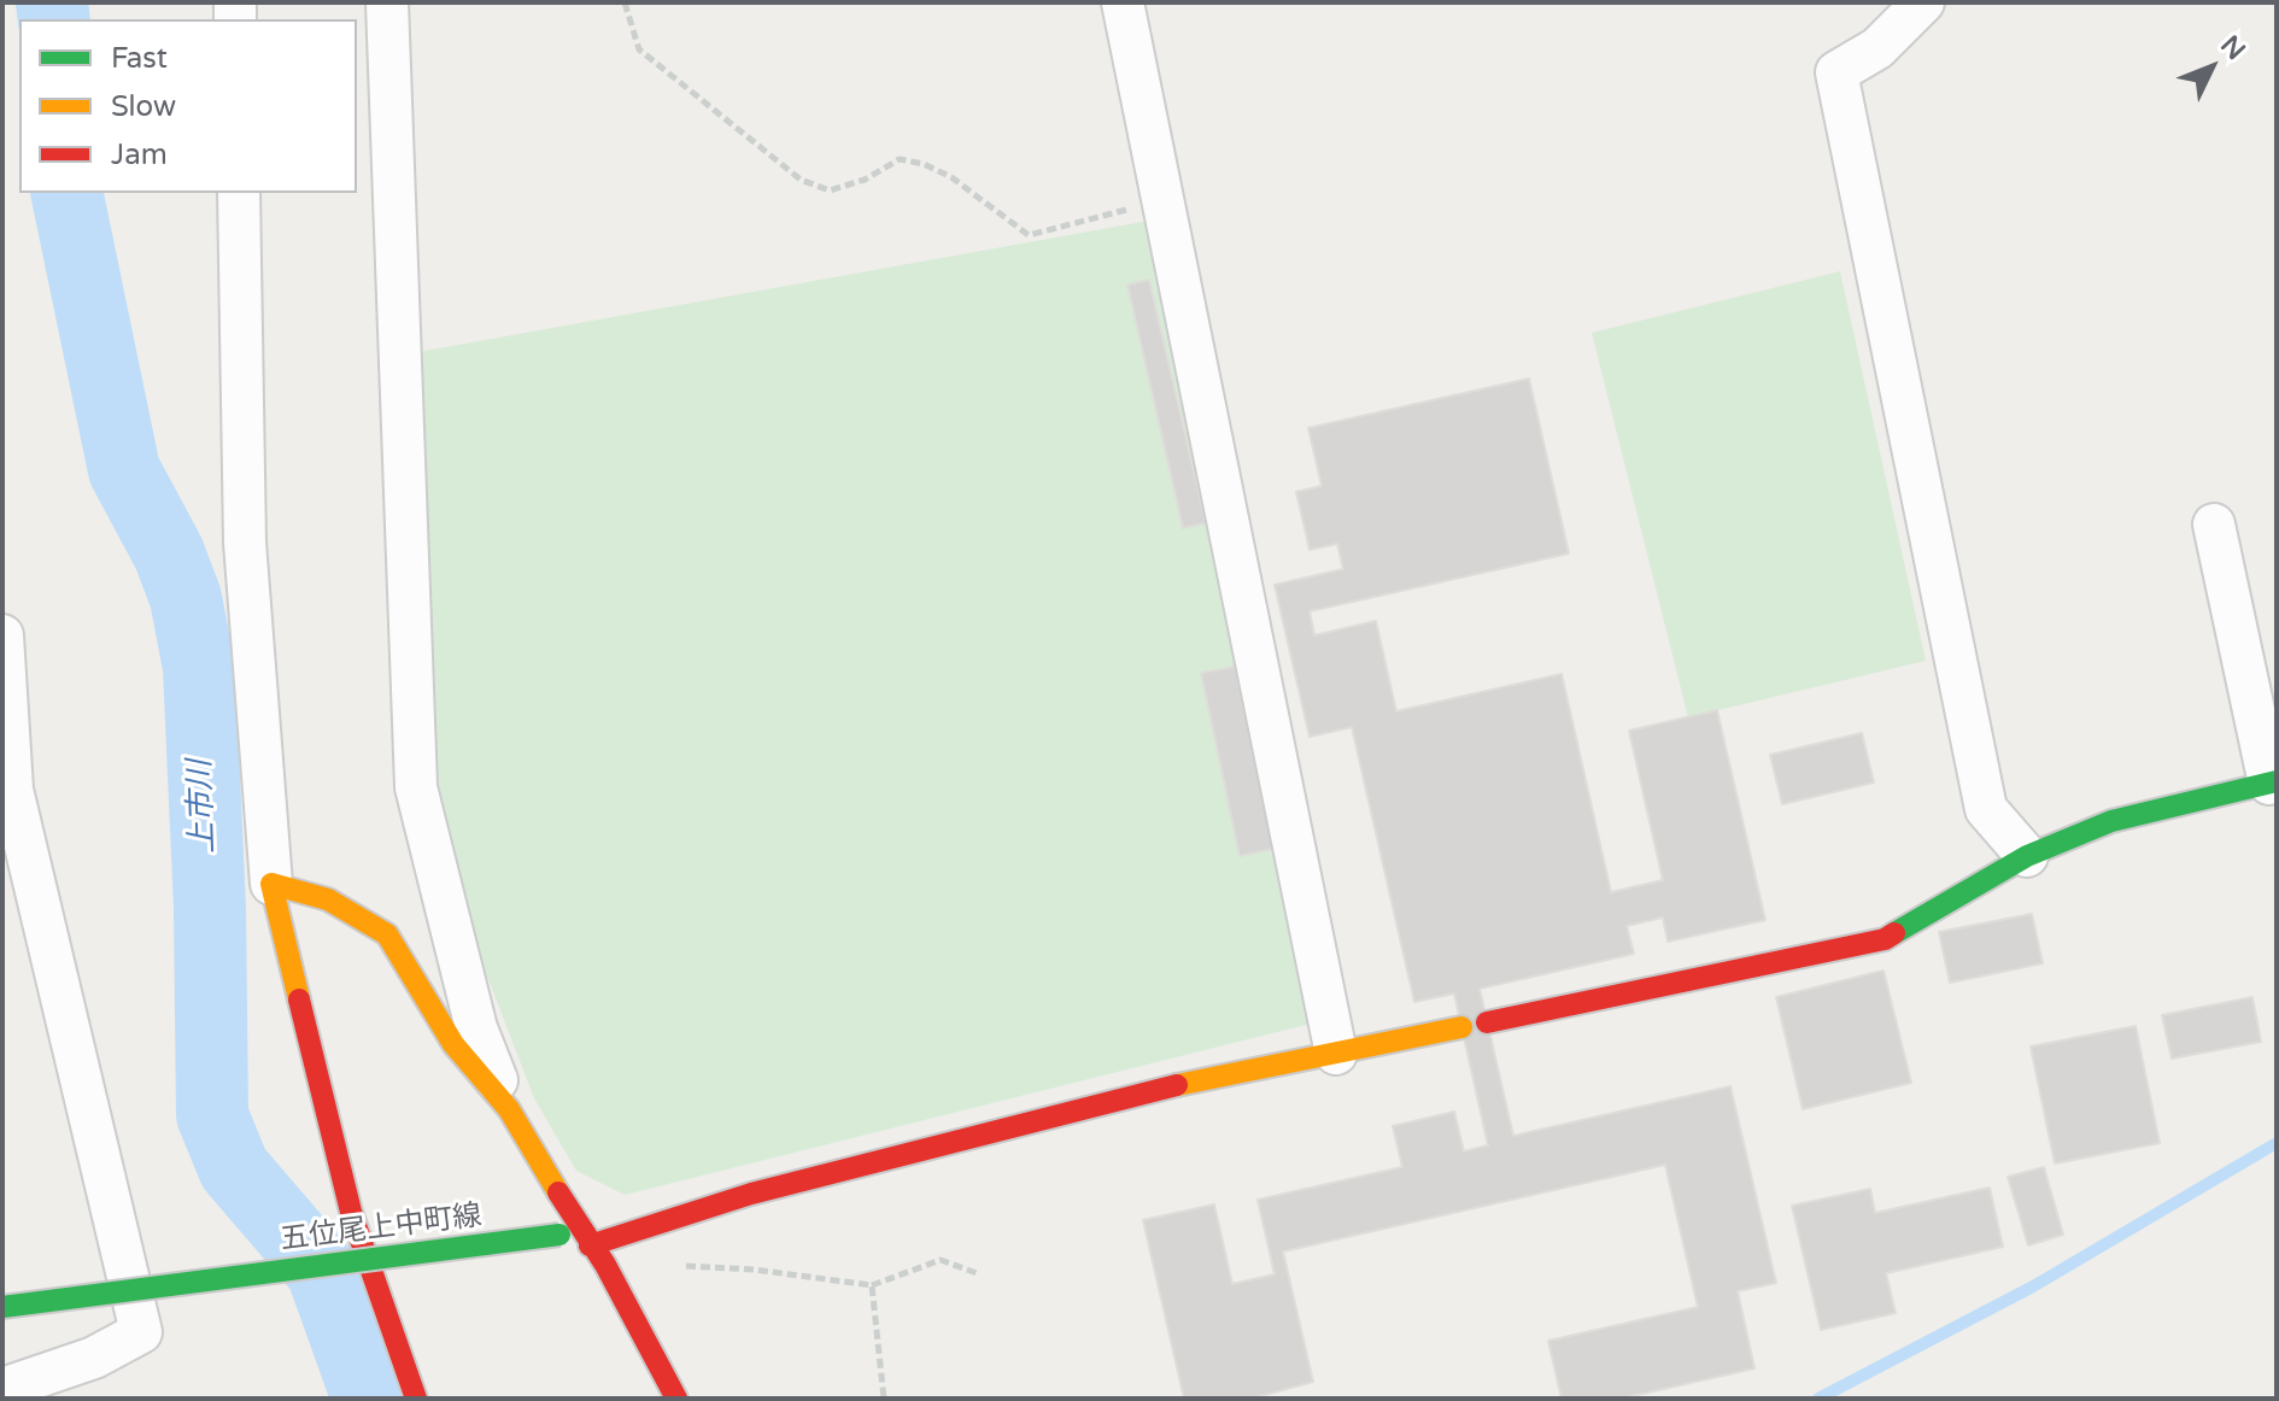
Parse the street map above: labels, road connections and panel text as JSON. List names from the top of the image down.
{
  "streets": {
    "street": ["五位尾上中町線"]
  },
  "water": ["上市川"],
  "legend": ["Fast", "Slow", "Jam"],
  "north": "top right"
}
